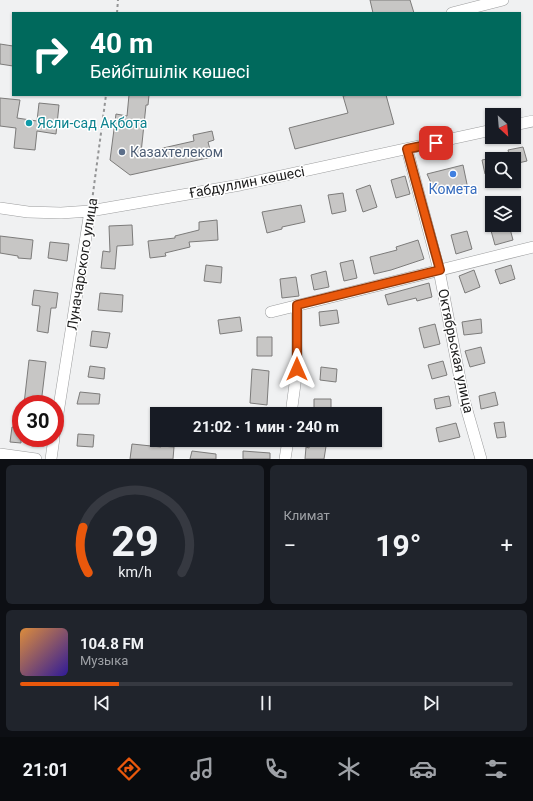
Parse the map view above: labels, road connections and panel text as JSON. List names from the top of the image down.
{
  "streets": {
    "street": ["Ғабдуллин көшесі", "Луначарского улица", "Октябрьская улица"]
  },
  "crossings": [
    ["Ғабдуллин көшесі", "Луначарского улица"],
    ["Ғабдуллин көшесі", "Октябрьская улица"]
  ],
  "places": ["Ясли-сад Ақбота", "Казахтелеком", "Комета"],
  "north": "bottom right",
  "page": {
    "turn": ["40 m", "Бейбітшілік көшесі"],
    "limit": "30",
    "trip": "21:02 · 1 мин · 240 m",
    "tile": "Климат",
    "heat": ["−", "19°", "+"],
    "song": ["104.8 FM", "Музыка"],
    "tabs": "21:01",
    "gauge": ["29", "km/h"]
  }
}
